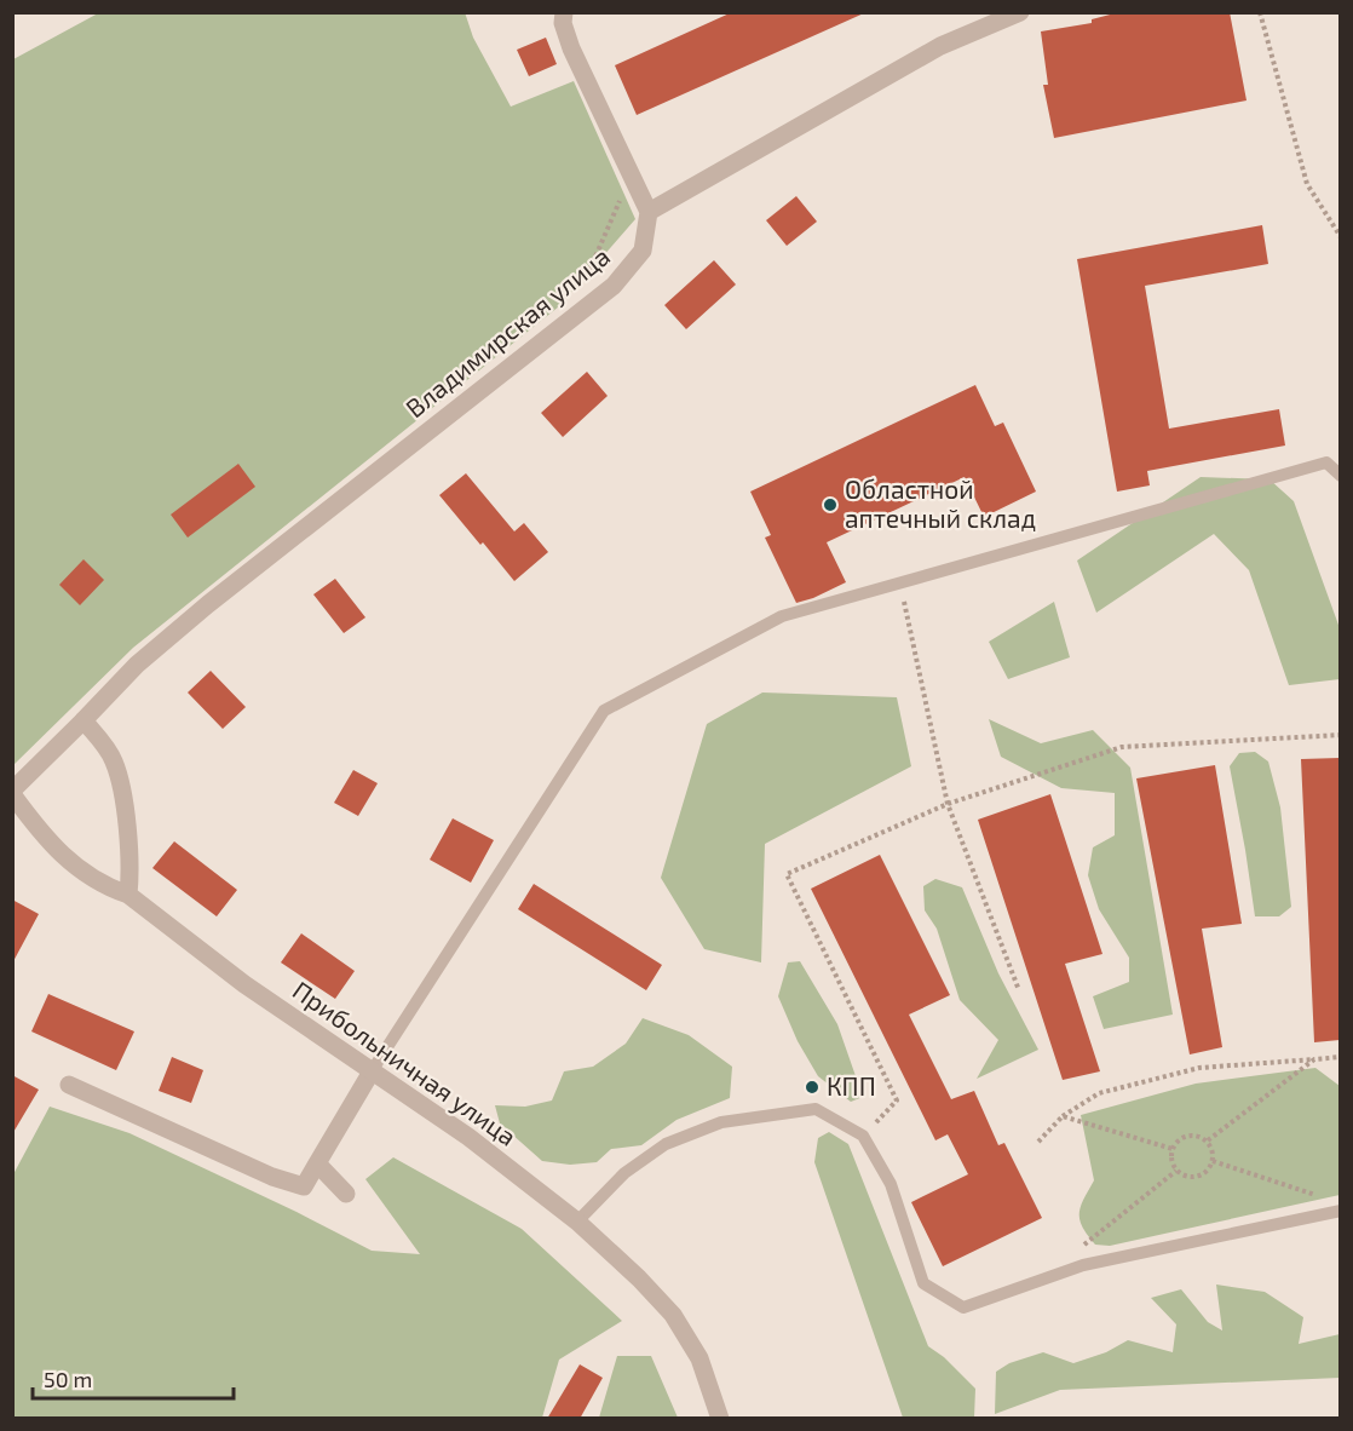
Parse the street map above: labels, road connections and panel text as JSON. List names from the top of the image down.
{
  "streets": {
    "street": ["Владимирская улица", "Прибольничная улица"]
  },
  "crossings": [
    ["Владимирская улица", "Прибольничная улица"]
  ],
  "places": ["Областной аптечный склад", "КПП"],
  "scale_bar": "50 m"
}
